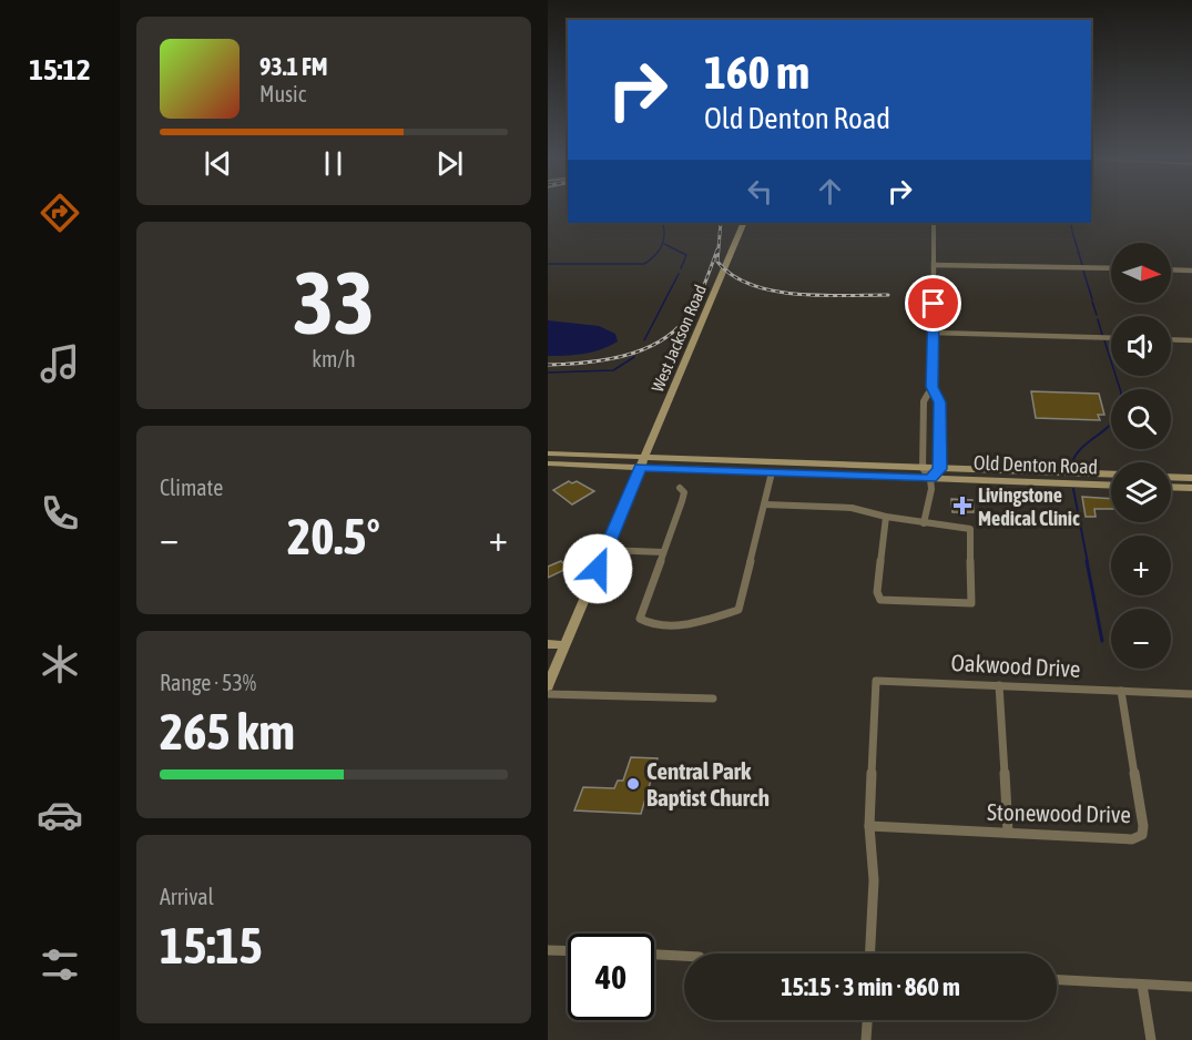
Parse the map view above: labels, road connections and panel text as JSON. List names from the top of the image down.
{
  "streets": {
    "main road": ["West Jackson Road", "Old Denton Road"],
    "street": ["Oakwood Drive", "Stonewood Drive"]
  },
  "crossings": [
    ["West Jackson Road", "Old Denton Road"],
    ["Oakwood Drive", "Stonewood Drive"]
  ],
  "places": {
    "health": ["Livingstone Medical Clinic"],
    "other": ["Central Park Baptist Church"]
  },
  "north": "right",
  "page": {
    "tabs": "15:12",
    "turn": ["160 m", "Old Denton Road"],
    "song": ["93.1 FM", "Music"],
    "tile": [
      ["33", "km/h"],
      "Climate",
      ["Range · 53%", "265 km"],
      ["Arrival", "15:15"]
    ],
    "map_buttons": ["+", "−"],
    "heat": ["−", "20.5°", "+"],
    "limit": "40",
    "trip": "15:15 · 3 min · 860 m"
  }
}
